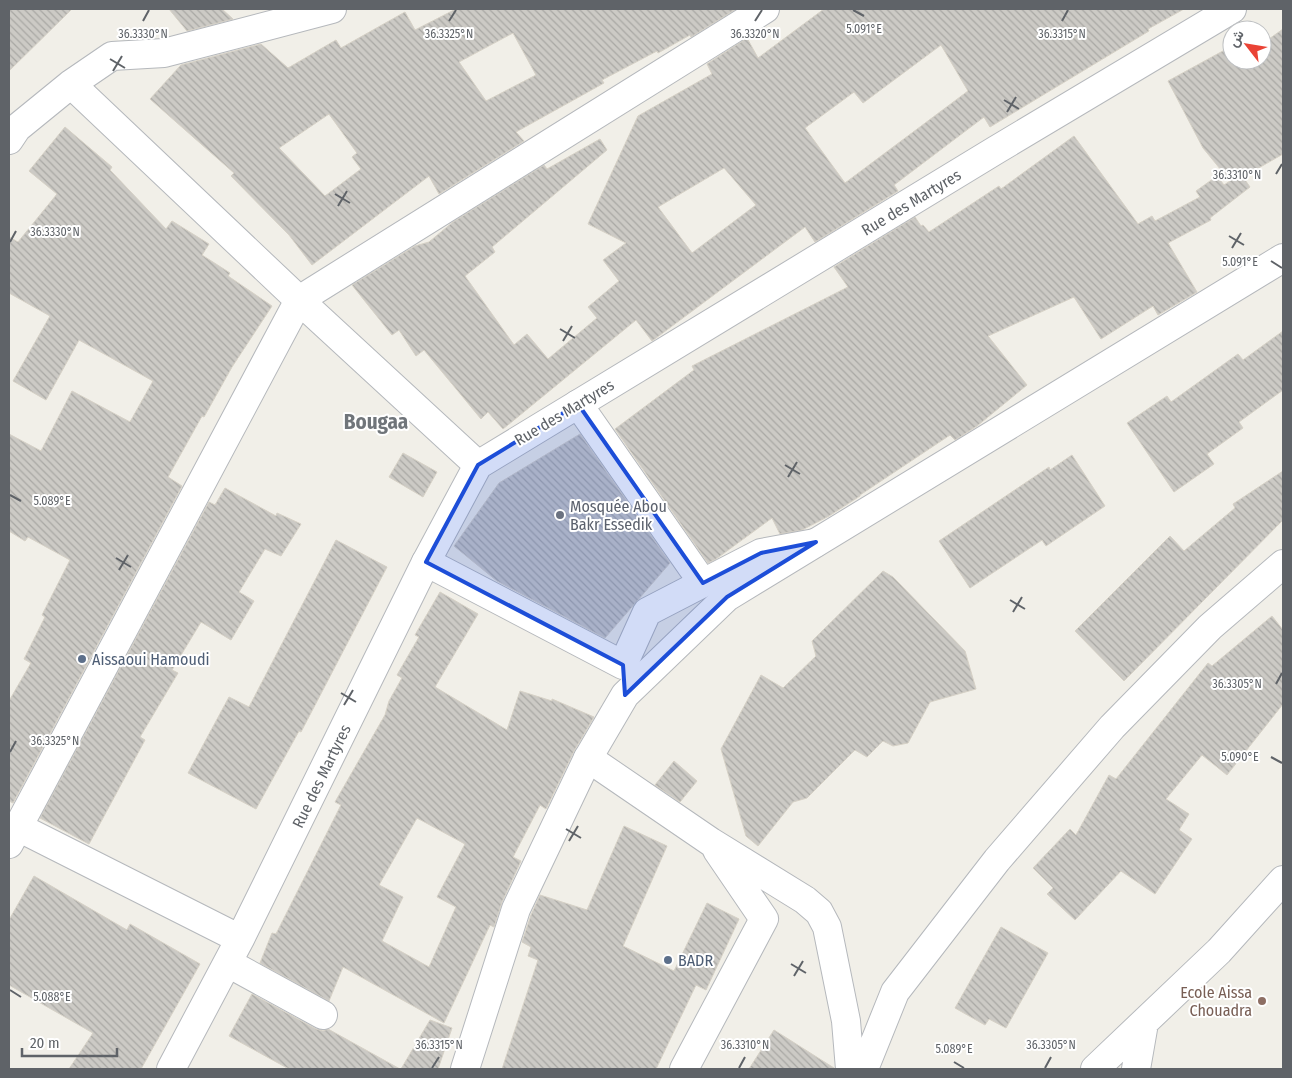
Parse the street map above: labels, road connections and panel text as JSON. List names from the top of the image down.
{
  "streets": {
    "street": ["Rue des Martyres"]
  },
  "districts": ["Bougaa"],
  "places": [
    "Mosquée Abou Bakr Essedik",
    "Aissaoui Hamoudi",
    "BADR",
    "Ecole Aissa Chouadra"
  ],
  "scale_bar": "20 m",
  "north": "top left",
  "coordinates": [
    "5.091°E",
    "36.3320°N",
    "36.3315°N",
    "36.3330°N",
    "36.3325°N",
    "36.3310°N",
    "5.089°E",
    "36.3305°N",
    "5.090°E",
    "5.088°E"
  ]
}
